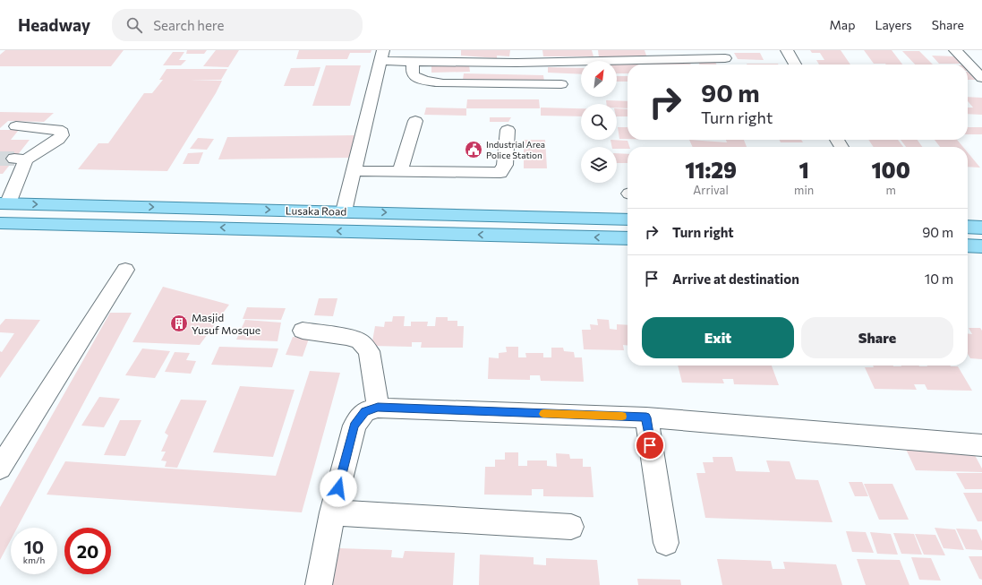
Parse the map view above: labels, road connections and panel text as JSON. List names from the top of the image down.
{
  "streets": {
    "main road": ["Lusaka Road"]
  },
  "places": {
    "public building": ["Industrial Area Police Station"],
    "building": ["Masjid Yusuf Mosque"]
  },
  "north": "top right",
  "page": {
    "header": "Headway",
    "search": "Search here",
    "nav": ["Map", "Layers", "Share"],
    "turn": ["90 m", "Turn right"],
    "eta": [
      "11:29",
      "Arrival",
      "1",
      "min",
      "100",
      "m"
    ],
    "list": [
      {
        "name": "Turn right",
        "value": "90 m"
      },
      {
        "name": "Arrive at destination",
        "value": "10 m"
      }
    ],
    "buttons": ["Exit", "Share"],
    "speed": "10 km/h",
    "limit": "20"
  }
}
